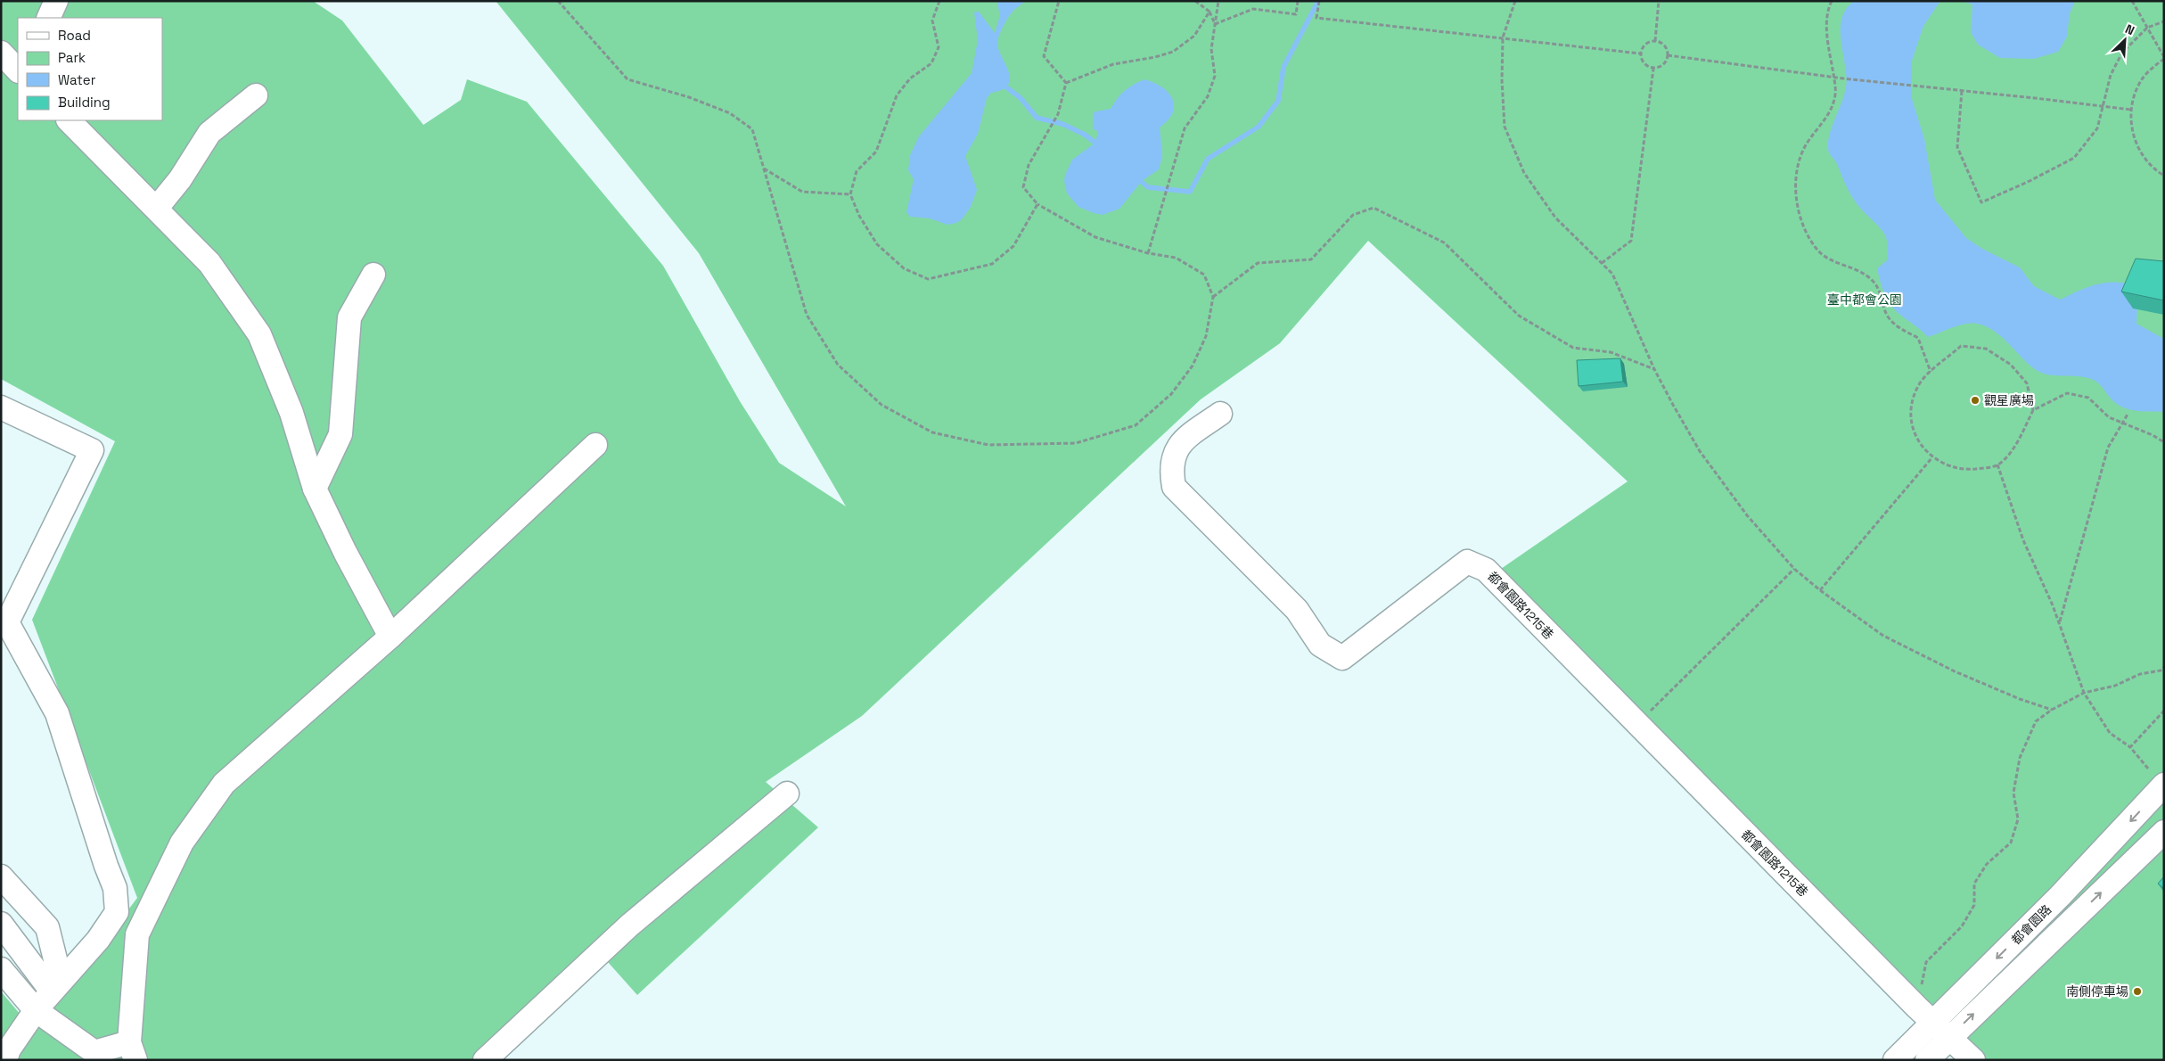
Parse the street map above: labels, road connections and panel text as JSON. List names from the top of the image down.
{
  "streets": {
    "street": ["都會園路1215巷", "都會園路"]
  },
  "crossings": [
    ["都會園路1215巷", "都會園路"]
  ],
  "parks": ["臺中都會公園"],
  "places": ["觀星廣場", "南側停車場"],
  "legend": [
    "Road",
    "Park",
    "Water",
    "Building"
  ],
  "north": "top right"
}
